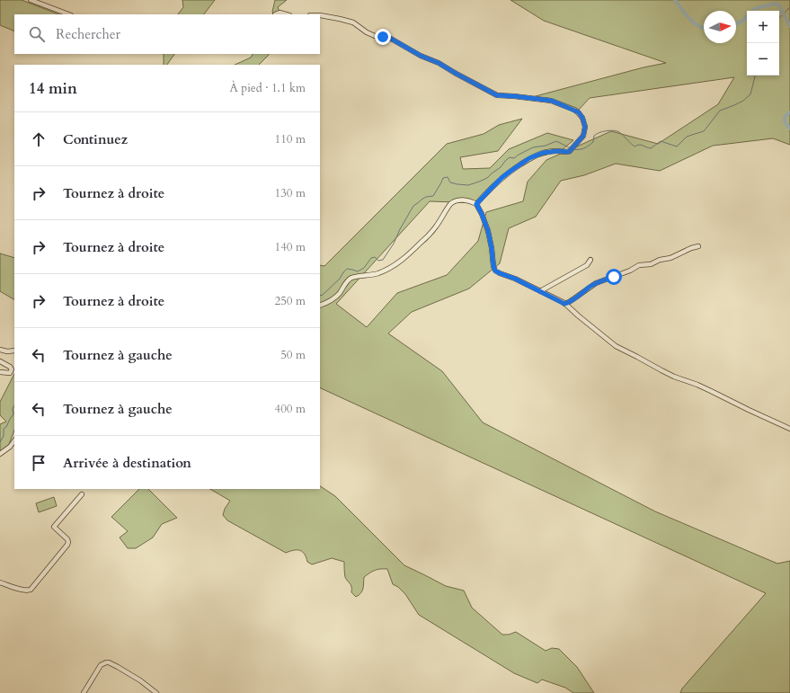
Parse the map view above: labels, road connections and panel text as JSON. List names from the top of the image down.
{
  "north": "right",
  "page": {
    "map_buttons": ["+", "−"],
    "search": "Rechercher",
    "heading": ["14 min", "À pied · 1.1 km"],
    "list": [
      ["Continuez", "110 m"],
      ["Tournez à droite", "130 m"],
      ["Tournez à droite", "140 m"],
      ["Tournez à droite", "250 m"],
      ["Tournez à gauche", "50 m"],
      ["Tournez à gauche", "400 m"],
      "Arrivée à destination"
    ]
  }
}
